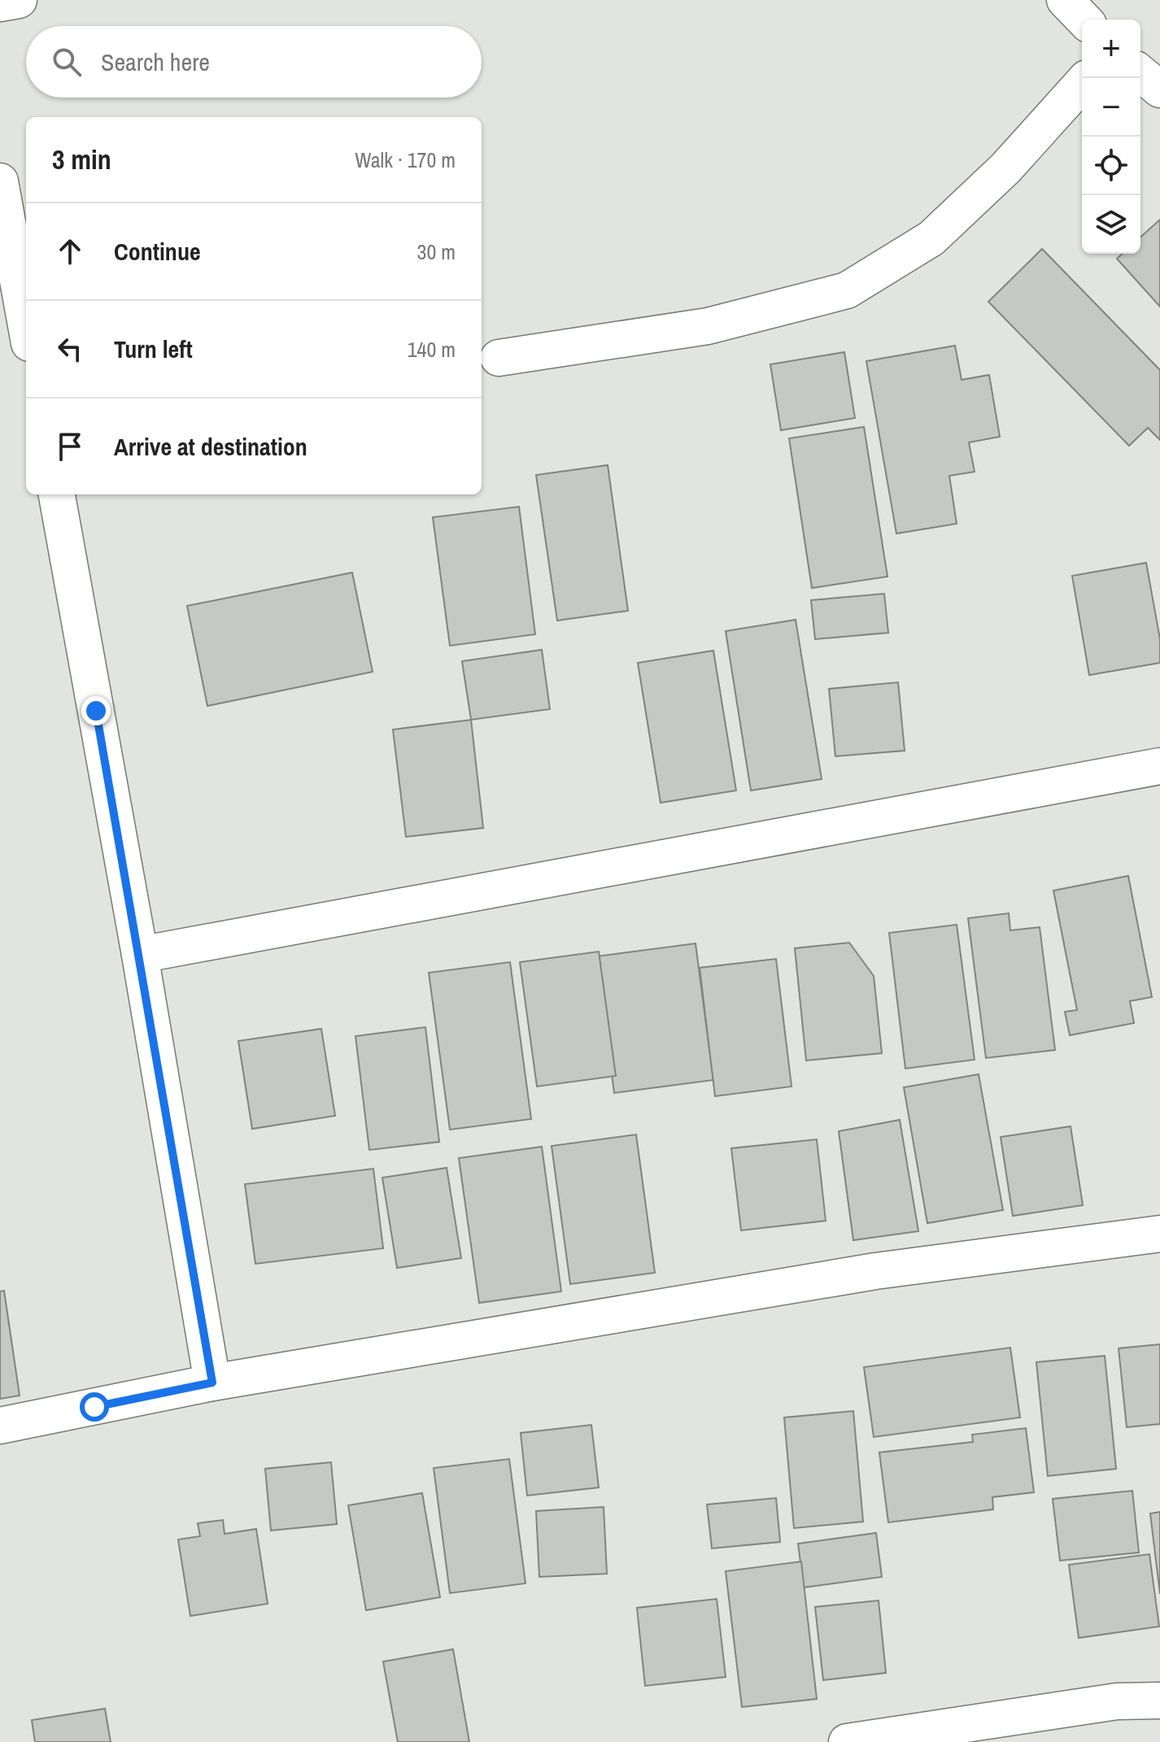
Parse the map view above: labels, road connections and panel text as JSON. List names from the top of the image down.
{
  "page": {
    "map_buttons": ["+", "−"],
    "search": "Search here",
    "heading": ["3 min", "Walk · 170 m"],
    "list": [
      ["Continue", "30 m"],
      ["Turn left", "140 m"],
      "Arrive at destination"
    ]
  }
}
